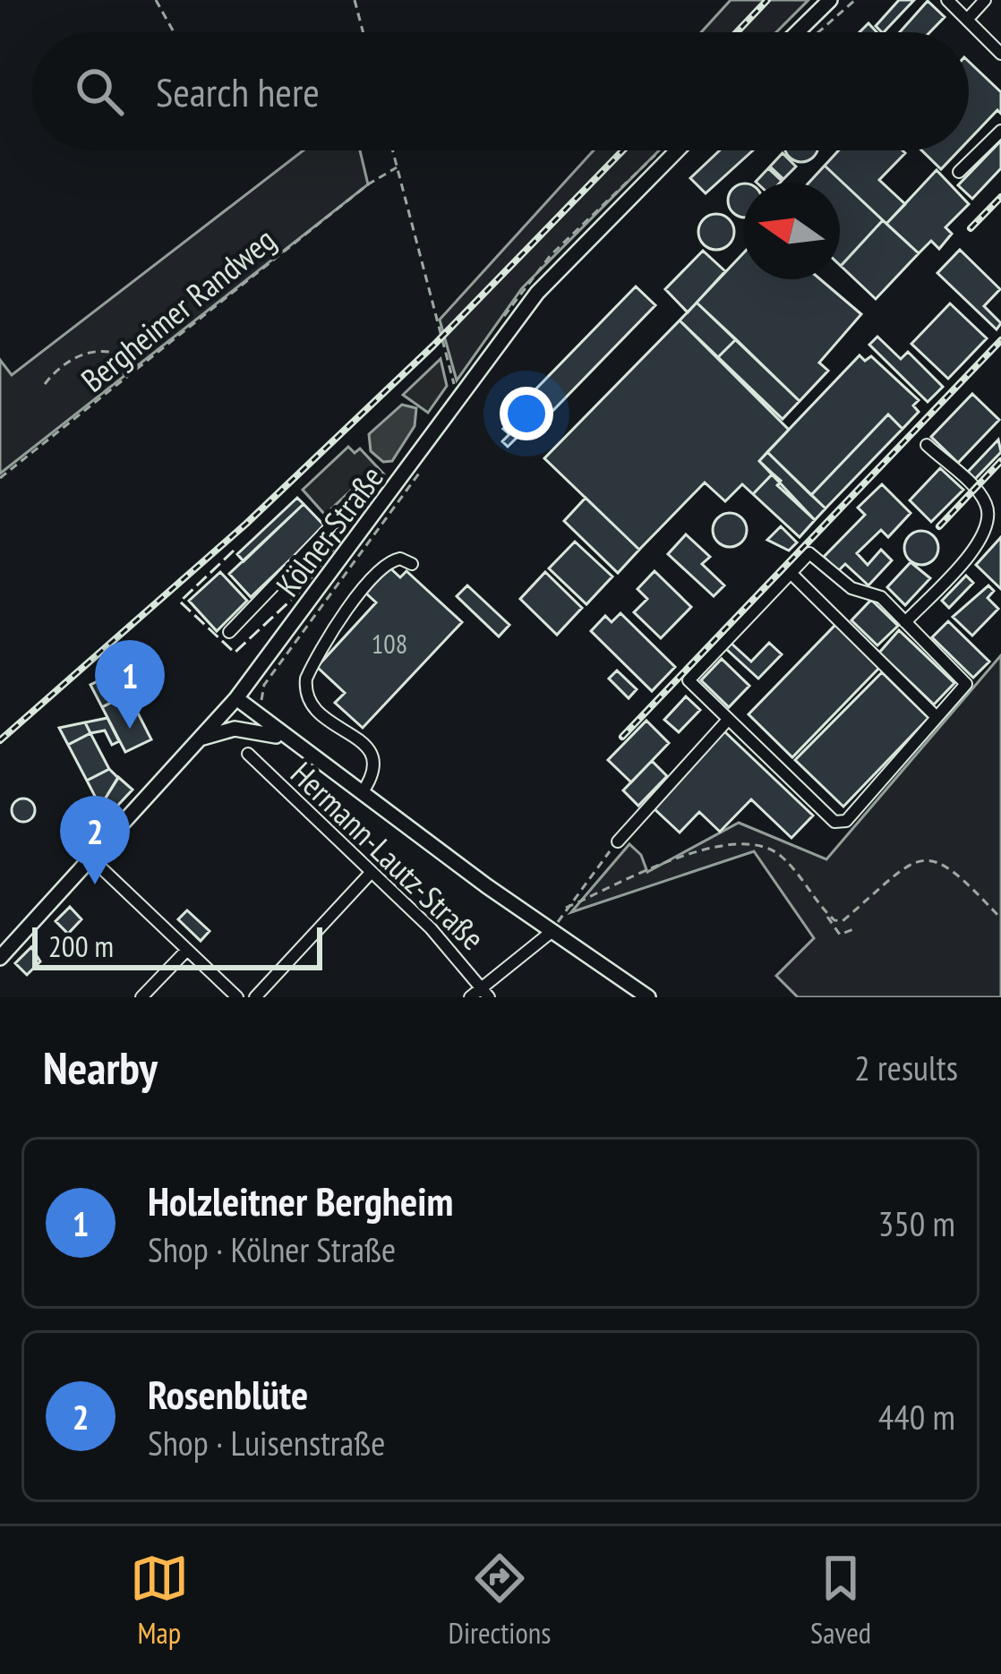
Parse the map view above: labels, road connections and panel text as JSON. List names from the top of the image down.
{
  "streets": {
    "main road": ["Kölner Straße"],
    "street": ["Hermann-Lautz-Straße"],
    "path": ["Bergheimer Randweg"]
  },
  "house_numbers": ["108"],
  "scale_bar": "200 m",
  "north": "left",
  "page": {
    "search": "Search here",
    "pins": ["1", "2"],
    "scale": "200 m",
    "heading": ["Nearby", "2 results"],
    "list": [
      {
        "mark": "1",
        "name": "Holzleitner Bergheim",
        "note": "Shop · Kölner Straße",
        "value": "350 m"
      },
      {
        "mark": "2",
        "name": "Rosenblüte",
        "note": "Shop · Luisenstraße",
        "value": "440 m"
      }
    ],
    "nav": ["Map", "Directions", "Saved"]
  }
}
